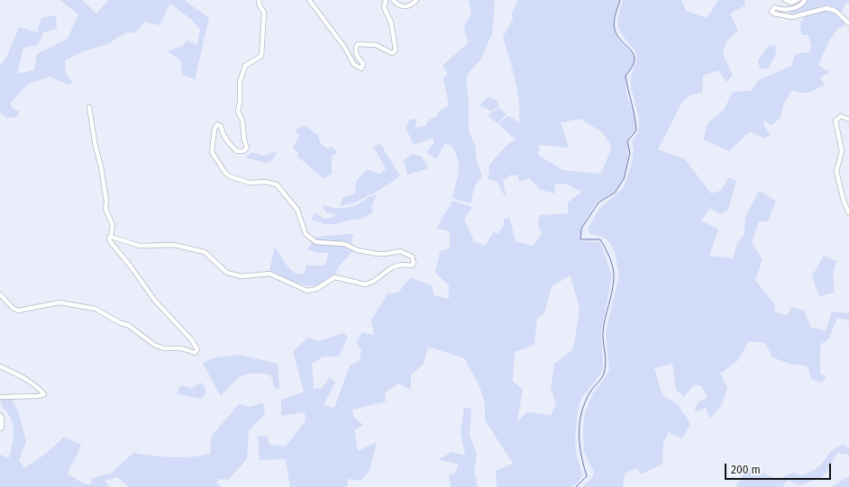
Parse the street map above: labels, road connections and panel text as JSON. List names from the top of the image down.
{
  "scale_bar": "200 m"
}
